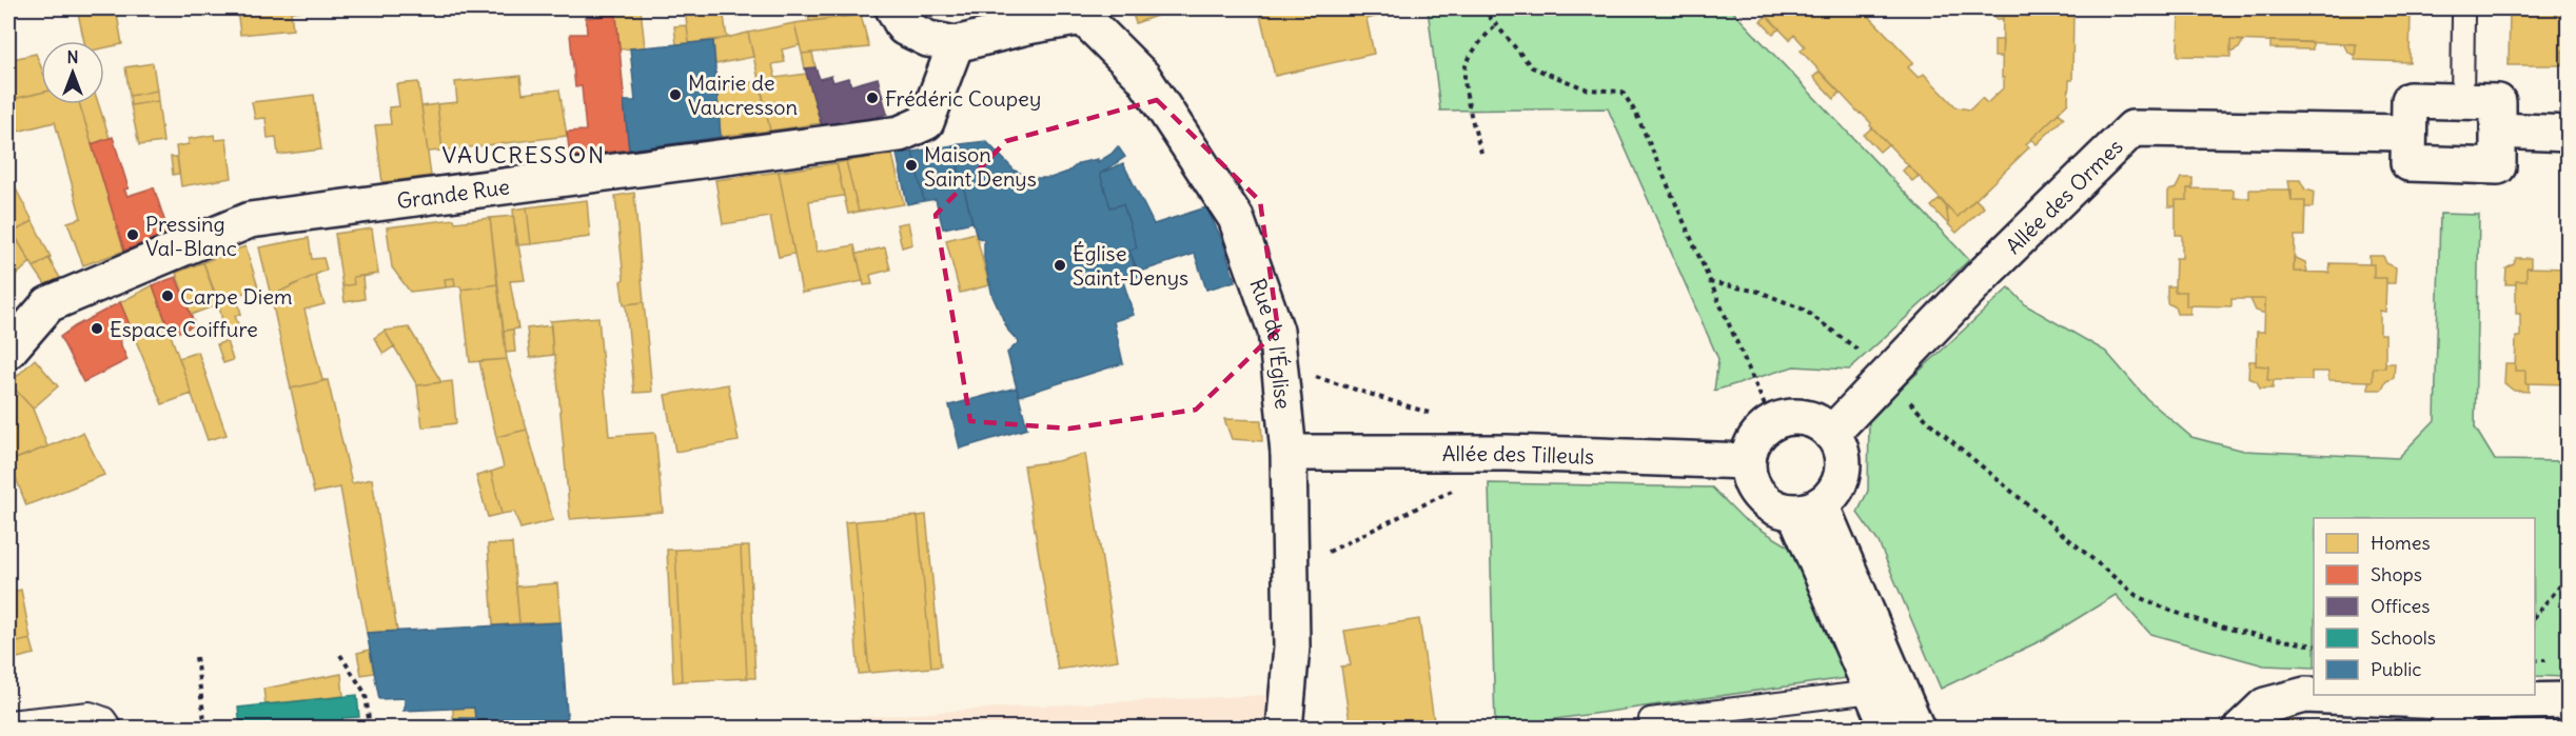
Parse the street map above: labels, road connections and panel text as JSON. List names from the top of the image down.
{
  "streets": {
    "street": [
      "Grande Rue",
      "Allée des Ormes",
      "Rue de l'Église",
      "Allée des Tilleuls"
    ]
  },
  "crossings": [
    ["Allée des Ormes", "Allée des Tilleuls"],
    ["Rue de l'Église", "Allée des Tilleuls"]
  ],
  "districts": ["VAUCRESSON"],
  "places": [
    "Mairie de Vaucresson",
    "Frédéric Coupey",
    "Maison Saint Denys",
    "Pressing Val-Blanc",
    "Église Saint-Denys",
    "Carpe Diem",
    "Espace Coiffure"
  ],
  "legend": [
    "Homes",
    "Shops",
    "Offices",
    "Schools",
    "Public"
  ],
  "north": "top"
}
